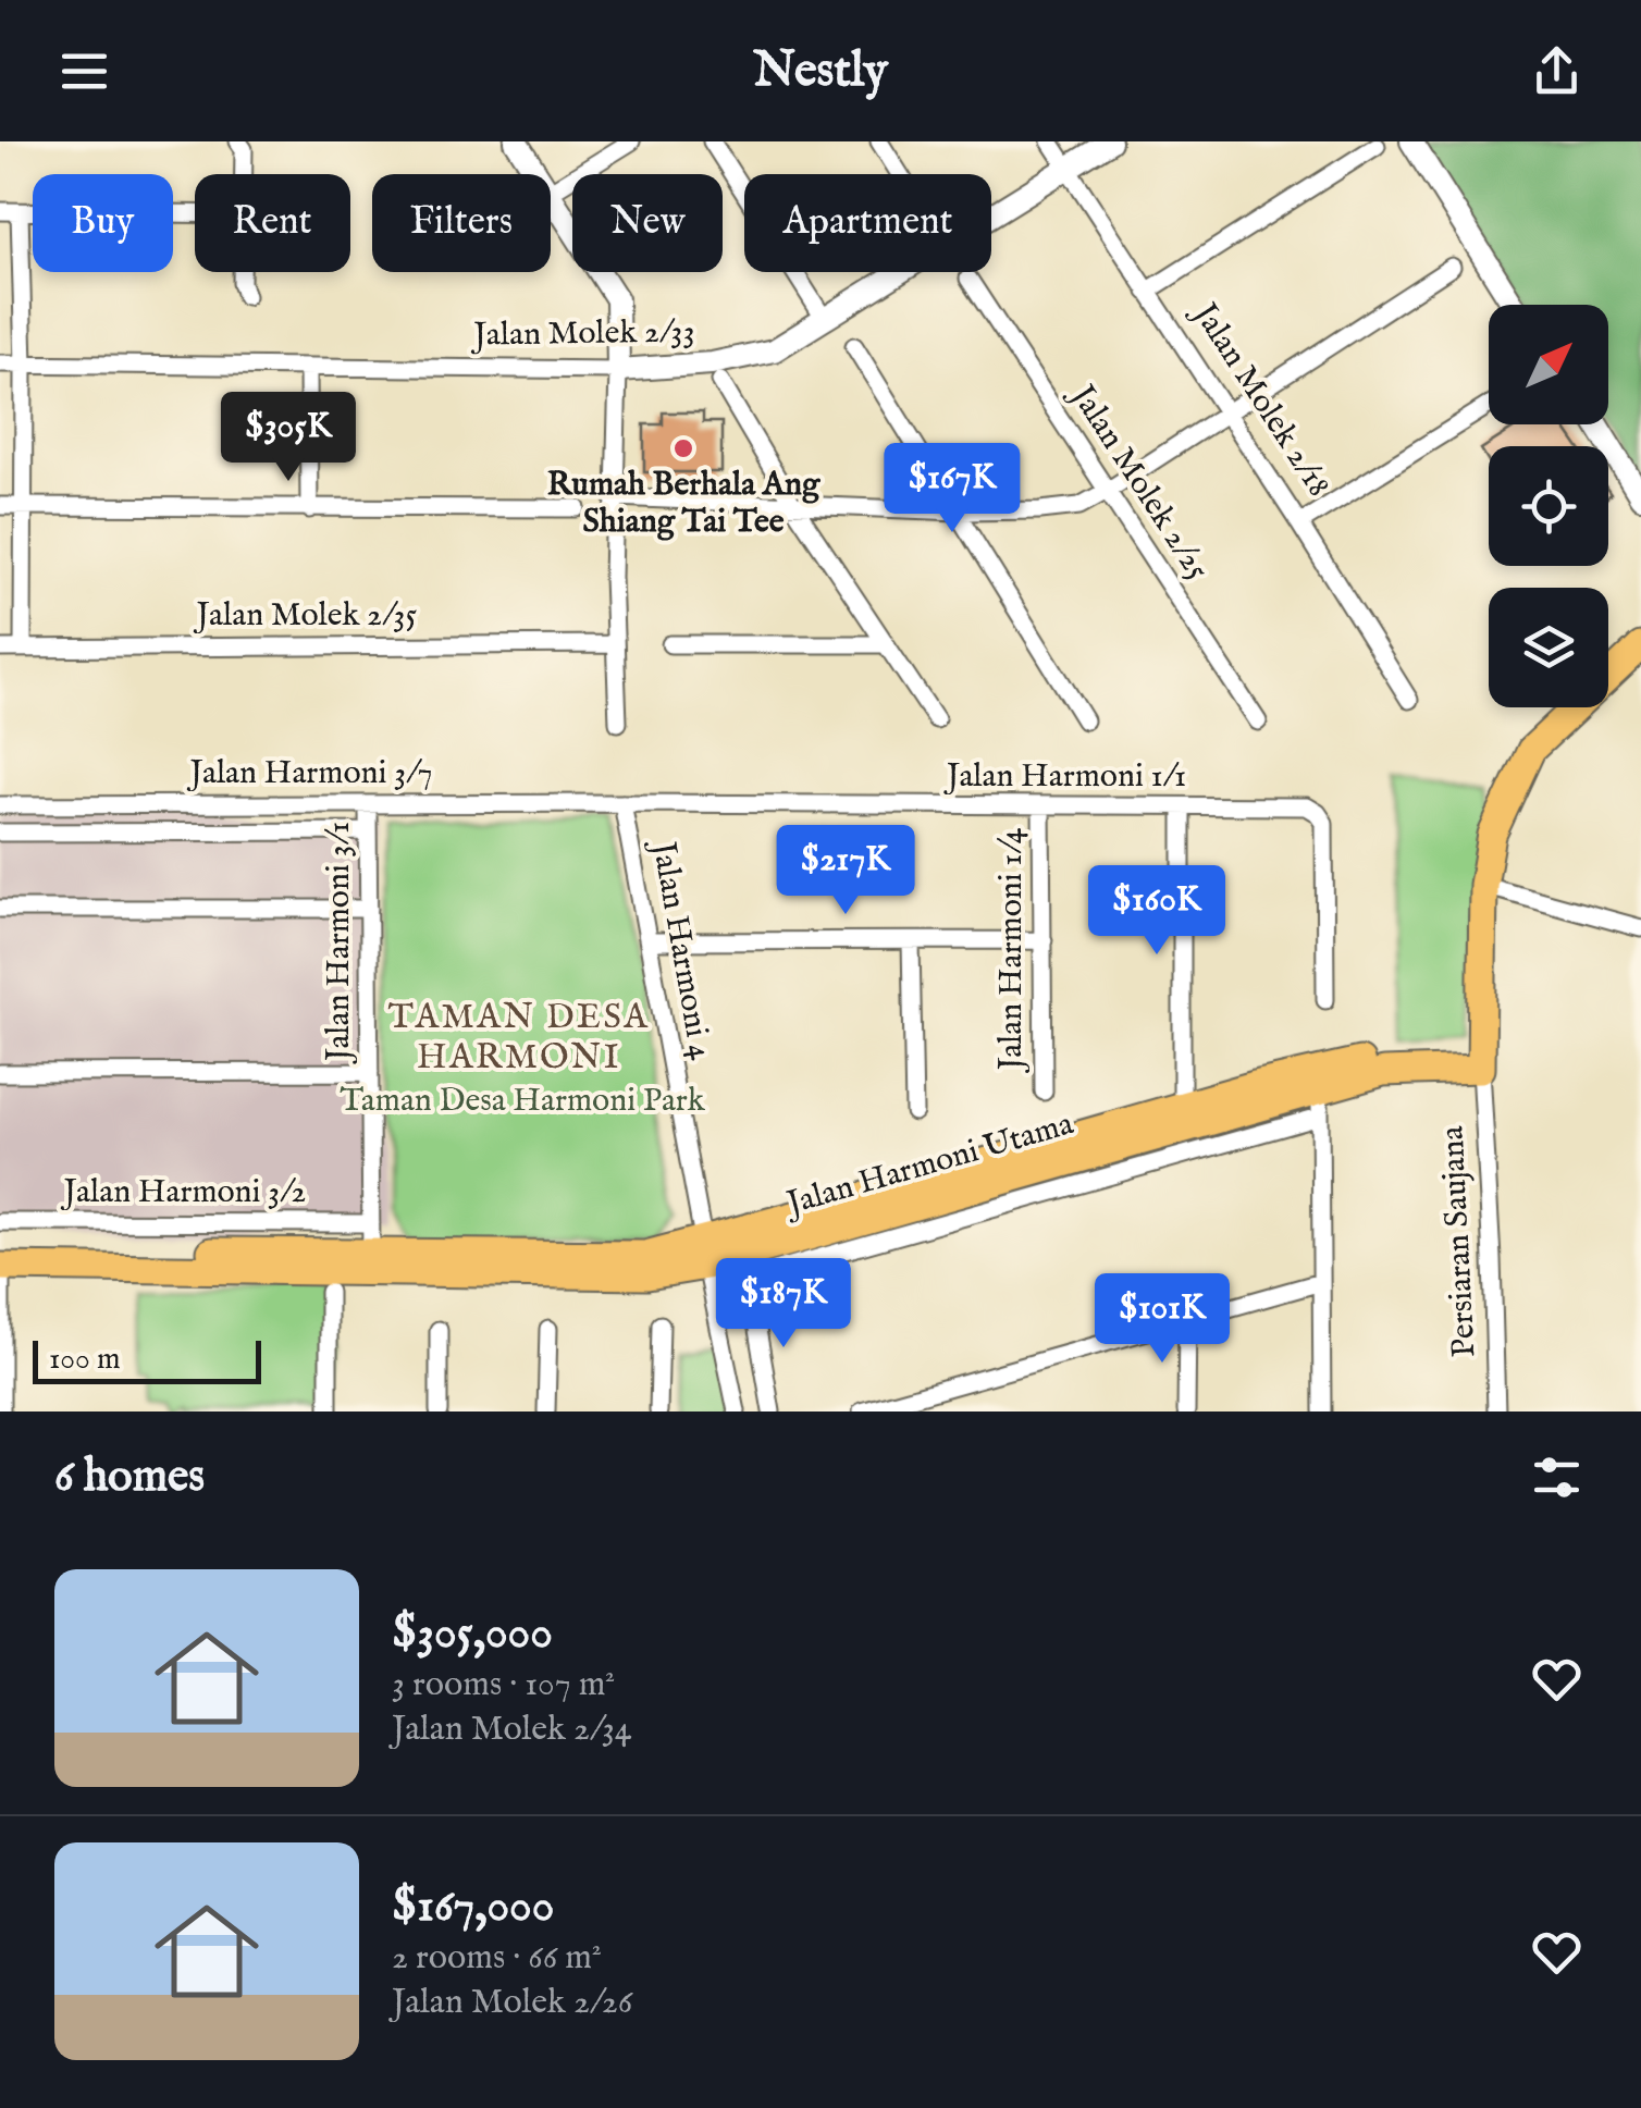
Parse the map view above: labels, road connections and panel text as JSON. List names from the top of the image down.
{
  "streets": {
    "main road": ["Jalan Harmoni Utama"],
    "street": [
      "Jalan Molek 2/33",
      "Jalan Molek 2/18",
      "Jalan Molek 2/25",
      "Jalan Molek 2/35",
      "Jalan Harmoni 3/7",
      "Jalan Harmoni 1/1",
      "Jalan Harmoni 3/1",
      "Jalan Harmoni 1/4",
      "Jalan Harmoni 4",
      "Jalan Harmoni 3/2",
      "Persiaran Saujana"
    ]
  },
  "crossings": [
    ["Jalan Molek 2/33", "Jalan Molek 2/18"],
    ["Jalan Harmoni 3/7", "Jalan Harmoni 1/1"],
    ["Jalan Harmoni 3/7", "Jalan Harmoni 3/1"],
    ["Jalan Harmoni 3/7", "Jalan Harmoni 4"],
    ["Jalan Harmoni 1/1", "Jalan Harmoni 1/4"],
    ["Jalan Harmoni 1/1", "Jalan Harmoni 4"],
    ["Jalan Harmoni 3/1", "Jalan Harmoni Utama"],
    ["Jalan Harmoni 3/1", "Jalan Harmoni 3/2"],
    ["Jalan Harmoni 4", "Jalan Harmoni Utama"],
    ["Jalan Harmoni Utama", "Persiaran Saujana"]
  ],
  "districts": ["TAMAN DESA HARMONI"],
  "parks": ["Taman Desa Harmoni Park"],
  "places": ["Rumah Berhala Ang Shiang Tai Tee"],
  "scale_bar": "100 m",
  "north": "top right",
  "page": {
    "header": "Nestly",
    "chip": [
      "Buy",
      "Rent",
      "Filters",
      "New",
      "Apartment"
    ],
    "price": [
      "$305K",
      "$167K",
      "$217K",
      "$160K",
      "$187K",
      "$101K"
    ],
    "scale": "100 m",
    "heading": "6 homes",
    "list": [
      {
        "name": "$305,000",
        "note": "3 rooms · 107 m² · Jalan Molek 2/34"
      },
      {
        "name": "$167,000",
        "note": "2 rooms · 66 m² · Jalan Molek 2/26"
      }
    ]
  }
}
